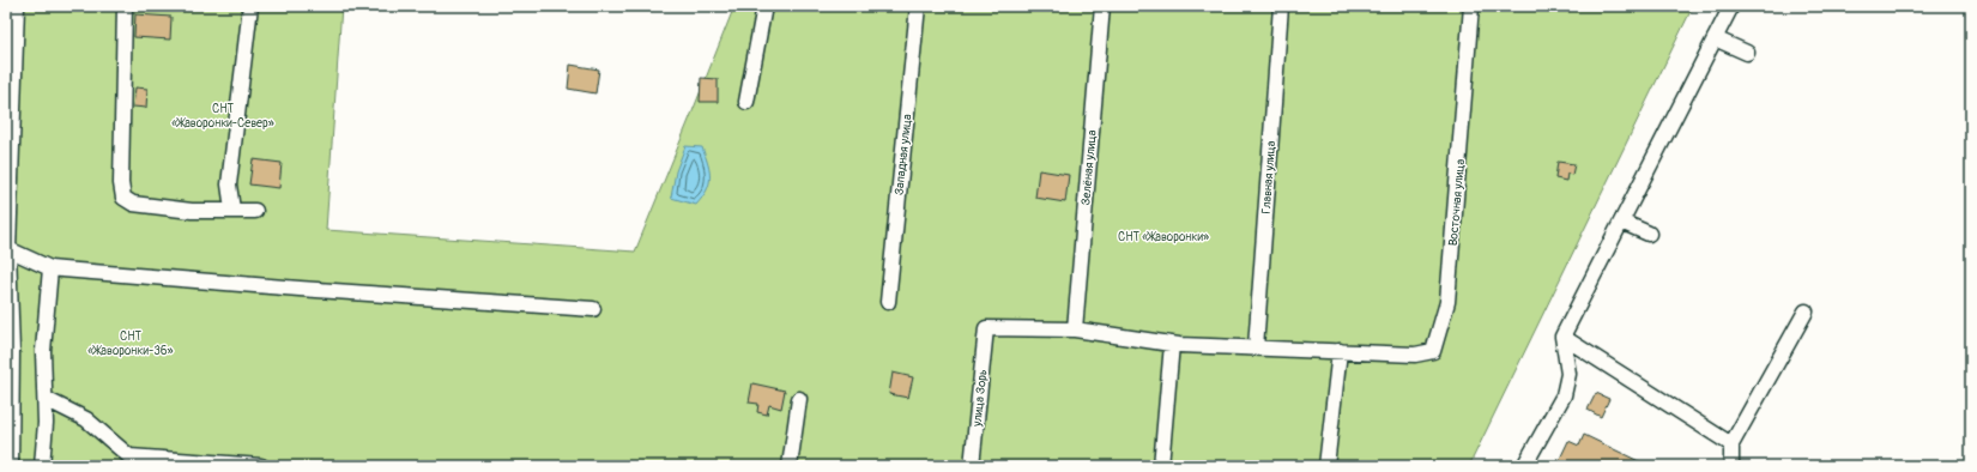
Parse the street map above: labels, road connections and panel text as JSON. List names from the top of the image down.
{
  "streets": {
    "street": [
      "Западная улица",
      "Зелёная улица",
      "Главная улица",
      "Восточная улица",
      "улица Зорь"
    ]
  },
  "crossings": [
    ["Зелёная улица", "улица Зорь"]
  ],
  "parks": ["СНТ «Жаворонки-Север»", "СНТ «Жаворонки»", "СНТ «Жаворонки-36»"]
}
